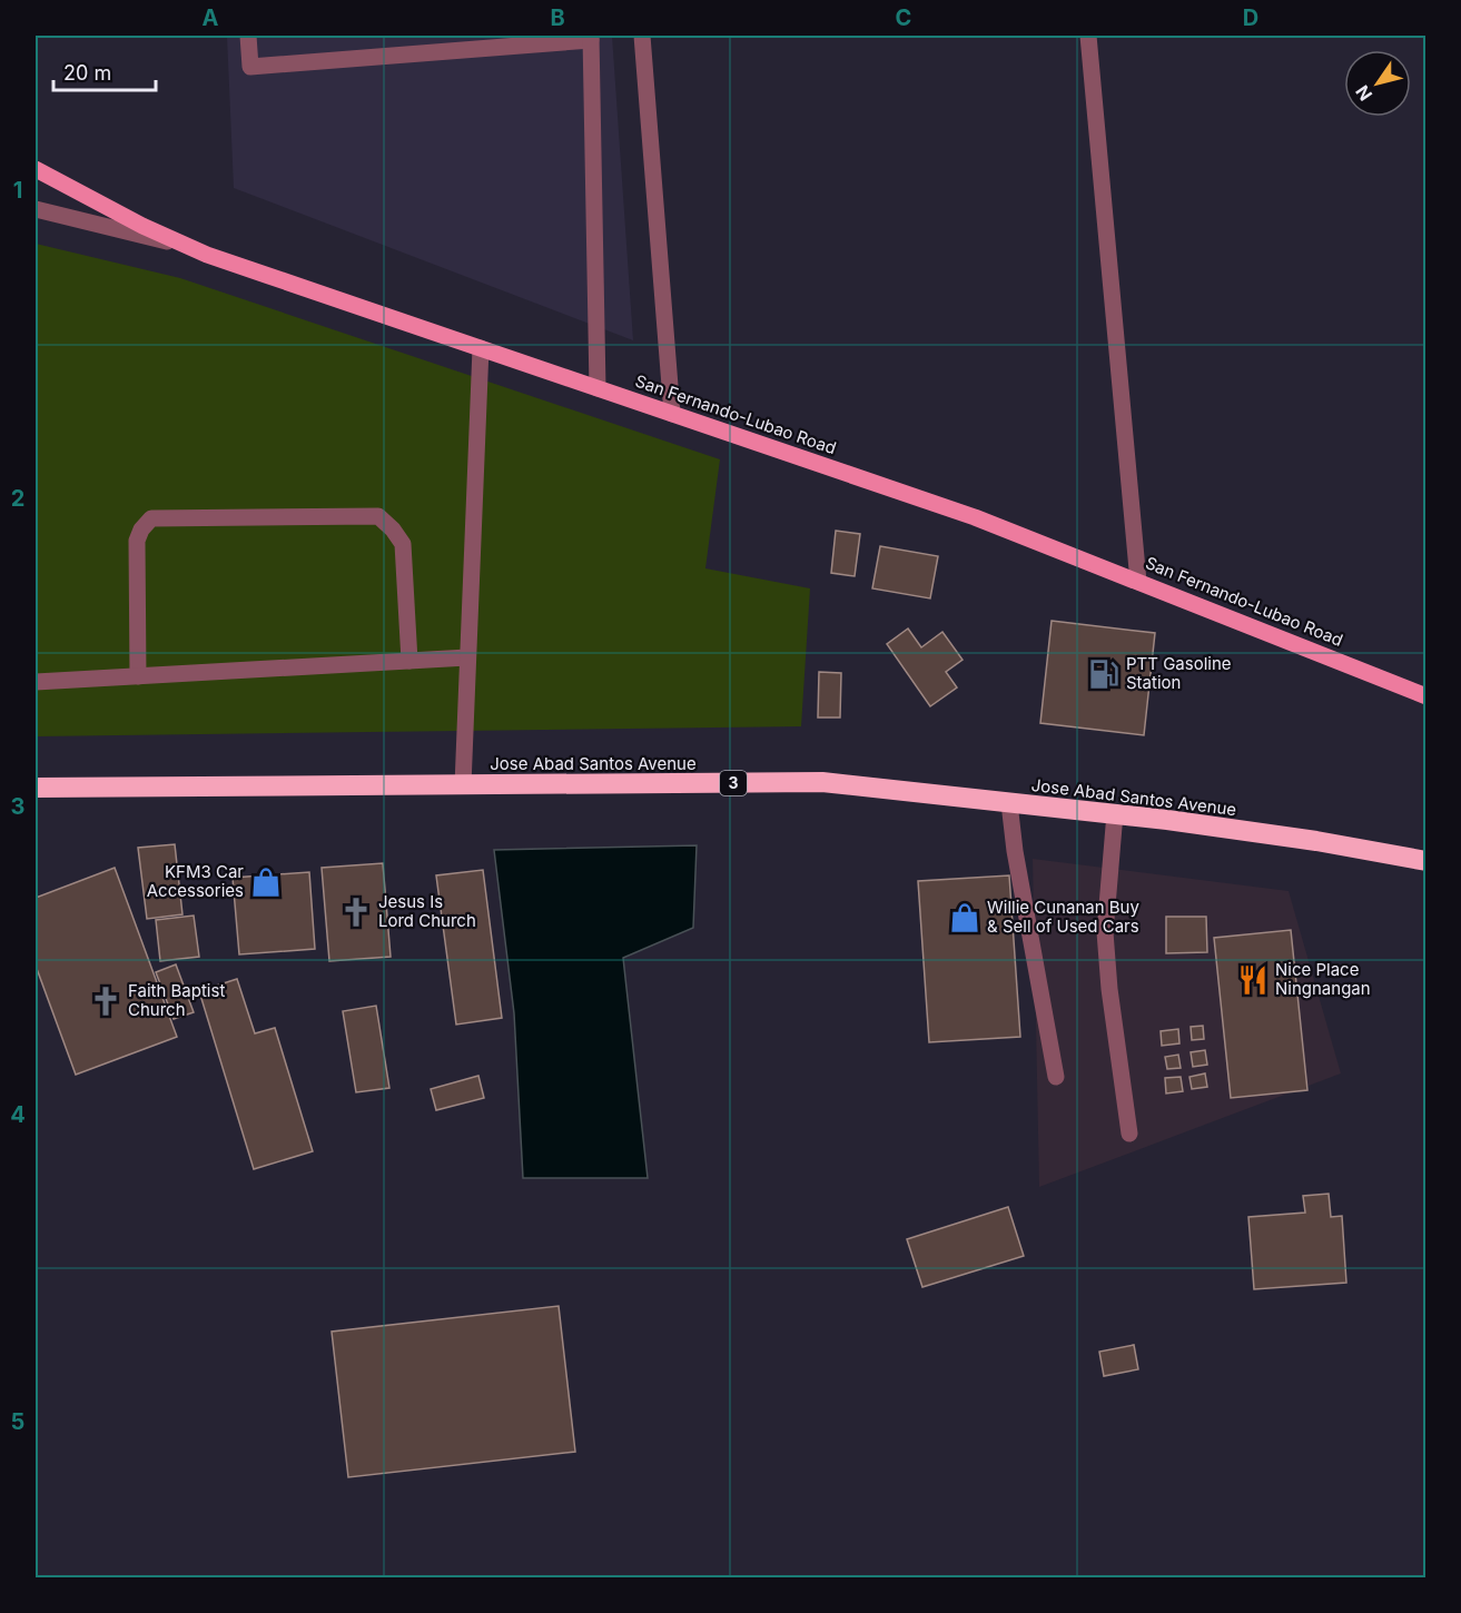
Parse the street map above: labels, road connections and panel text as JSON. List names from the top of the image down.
{
  "streets": {
    "highway": ["Jose Abad Santos Avenue", "3"],
    "main road": ["San Fernando-Lubao Road"]
  },
  "places": {
    "fuel station": ["PTT Gasoline Station"],
    "shop": ["KFM3 Car Accessories", "Willie Cunanan Buy & Sell of Used Cars"],
    "church": ["Jesus Is Lord Church", "Faith Baptist Church"],
    "restaurant": ["Nice Place Ningnangan"]
  },
  "scale_bar": "20 m",
  "north": "bottom left",
  "grid": {
    "columns": [
      "A",
      "B",
      "C",
      "D"
    ],
    "rows": [
      "1",
      "2",
      "3",
      "4",
      "5"
    ]
  }
}
